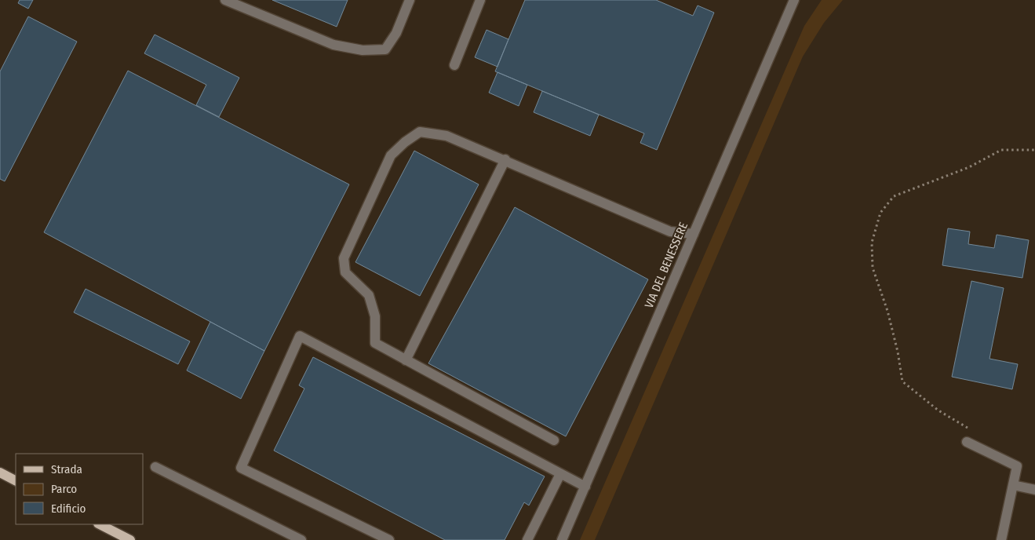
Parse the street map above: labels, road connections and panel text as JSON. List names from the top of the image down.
{
  "streets": {
    "street": ["VIA DEL BENESSERE"]
  },
  "legend": ["Strada", "Parco", "Edificio"]
}
